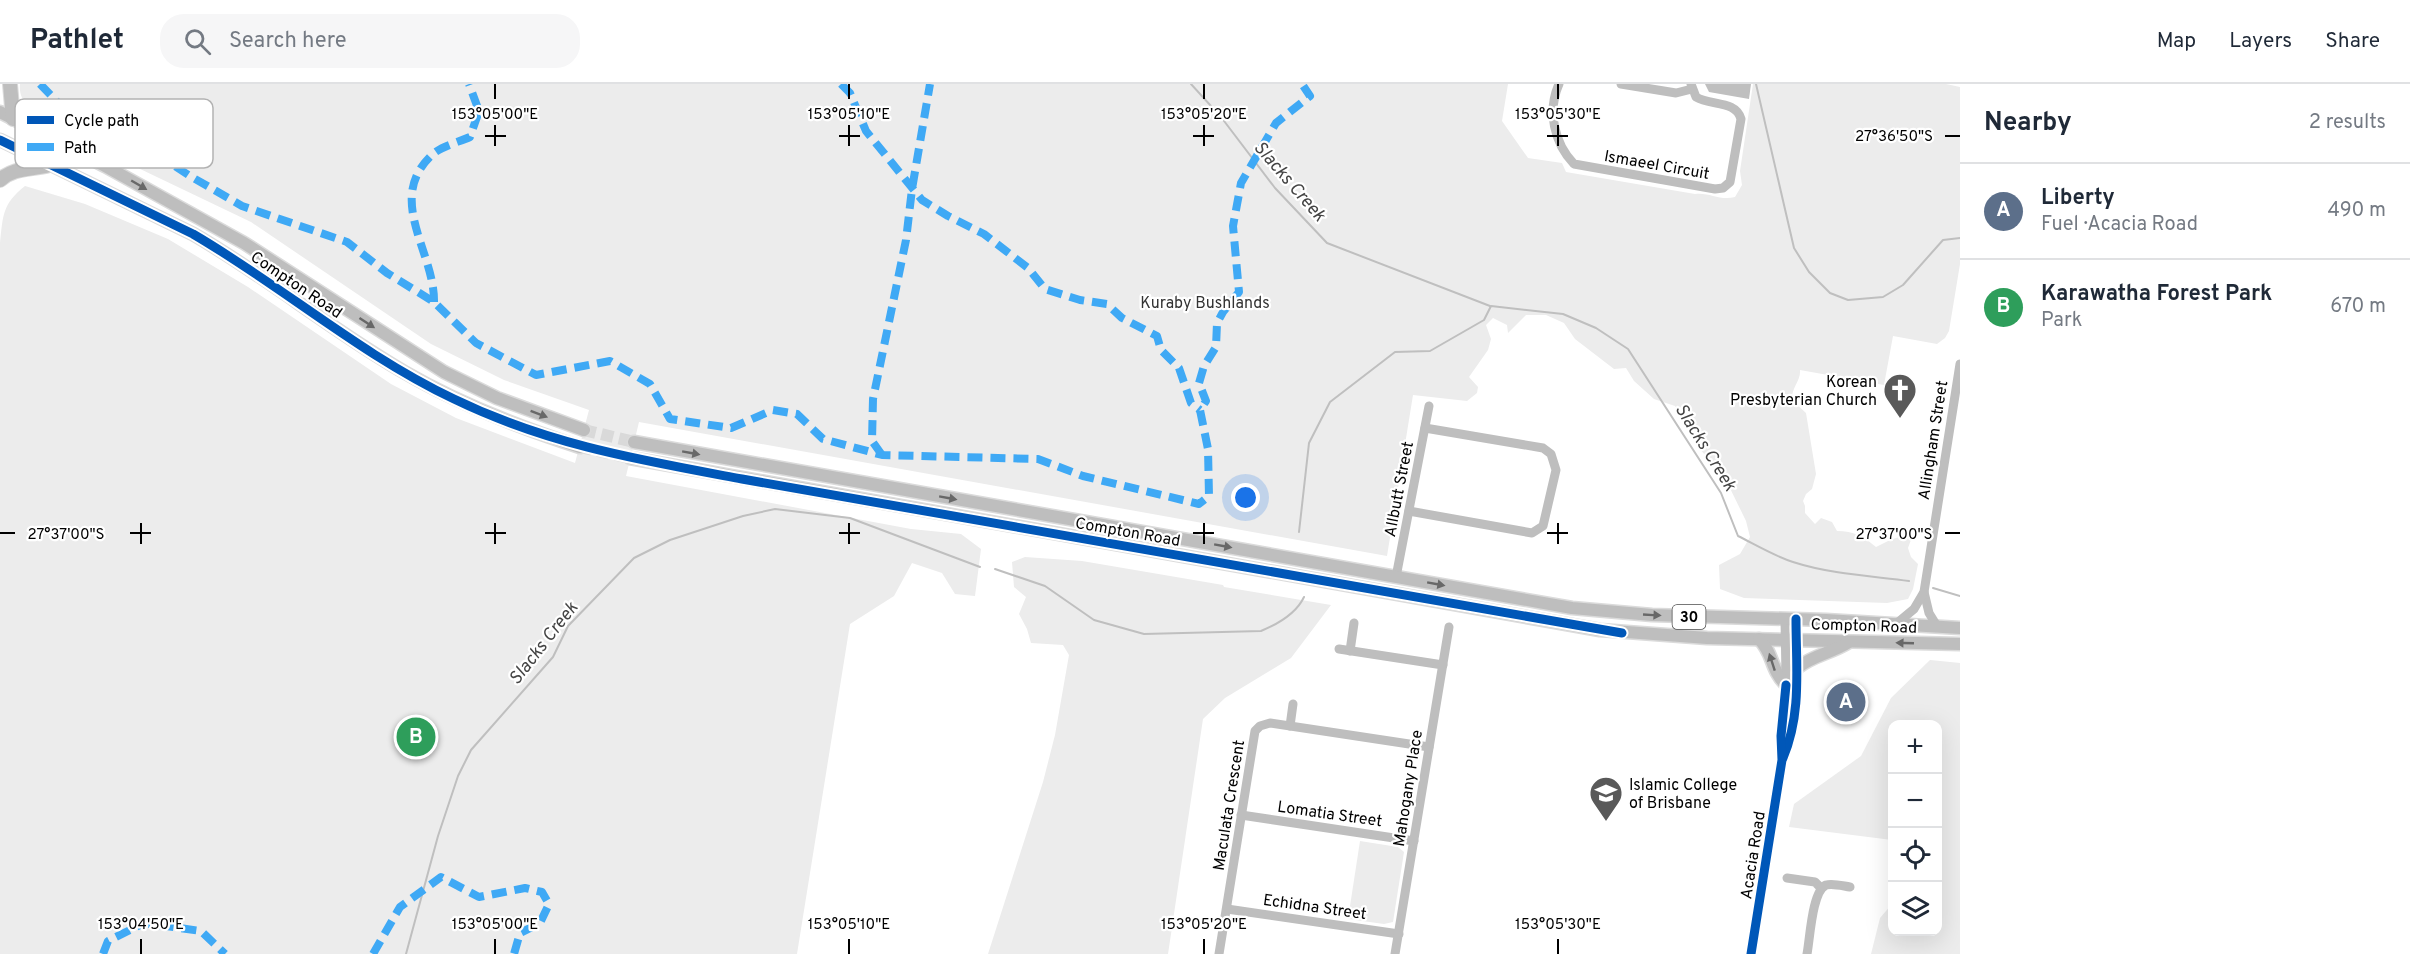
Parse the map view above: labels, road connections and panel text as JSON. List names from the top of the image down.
{
  "streets": {
    "main road": ["Compton Road", "30"],
    "street": [
      "Ismaeel Circuit",
      "Allingham Street",
      "Allbutt Street",
      "Mahogany Place",
      "Maculata Crescent",
      "Lomatia Street",
      "Acacia Road",
      "Echidna Street"
    ]
  },
  "crossings": [
    ["Compton Road", "Allingham Street"],
    ["Compton Road", "Allbutt Street"],
    ["Compton Road", "Acacia Road"],
    ["Mahogany Place", "Maculata Crescent"],
    ["Mahogany Place", "Lomatia Street"],
    ["Mahogany Place", "Echidna Street"],
    ["Maculata Crescent", "Lomatia Street"],
    ["Maculata Crescent", "Echidna Street"]
  ],
  "water": ["Slacks Creek"],
  "parks": ["Kuraby Bushlands"],
  "places": {
    "church": ["Korean Presbyterian Church"],
    "school or university": ["Islamic College of Brisbane"]
  },
  "legend": ["Cycle path", "Path"],
  "page": {
    "header": "Pathlet",
    "search": "Search here",
    "nav": ["Map", "Layers", "Share"],
    "heading": ["Nearby", "2 results"],
    "list": [
      {
        "mark": "A",
        "name": "Liberty",
        "note": "Fuel · Acacia Road",
        "value": "490 m"
      },
      {
        "mark": "B",
        "name": "Karawatha Forest Park",
        "note": "Park",
        "value": "670 m"
      }
    ],
    "pins": ["A", "B"],
    "map_buttons": ["+", "−"]
  },
  "coordinates": [
    "153°05'00\"E",
    "153°05'10\"E",
    "153°05'20\"E",
    "153°05'30\"E",
    "27°36'50\"S",
    "27°37'00\"S",
    "153°04'50\"E"
  ]
}
